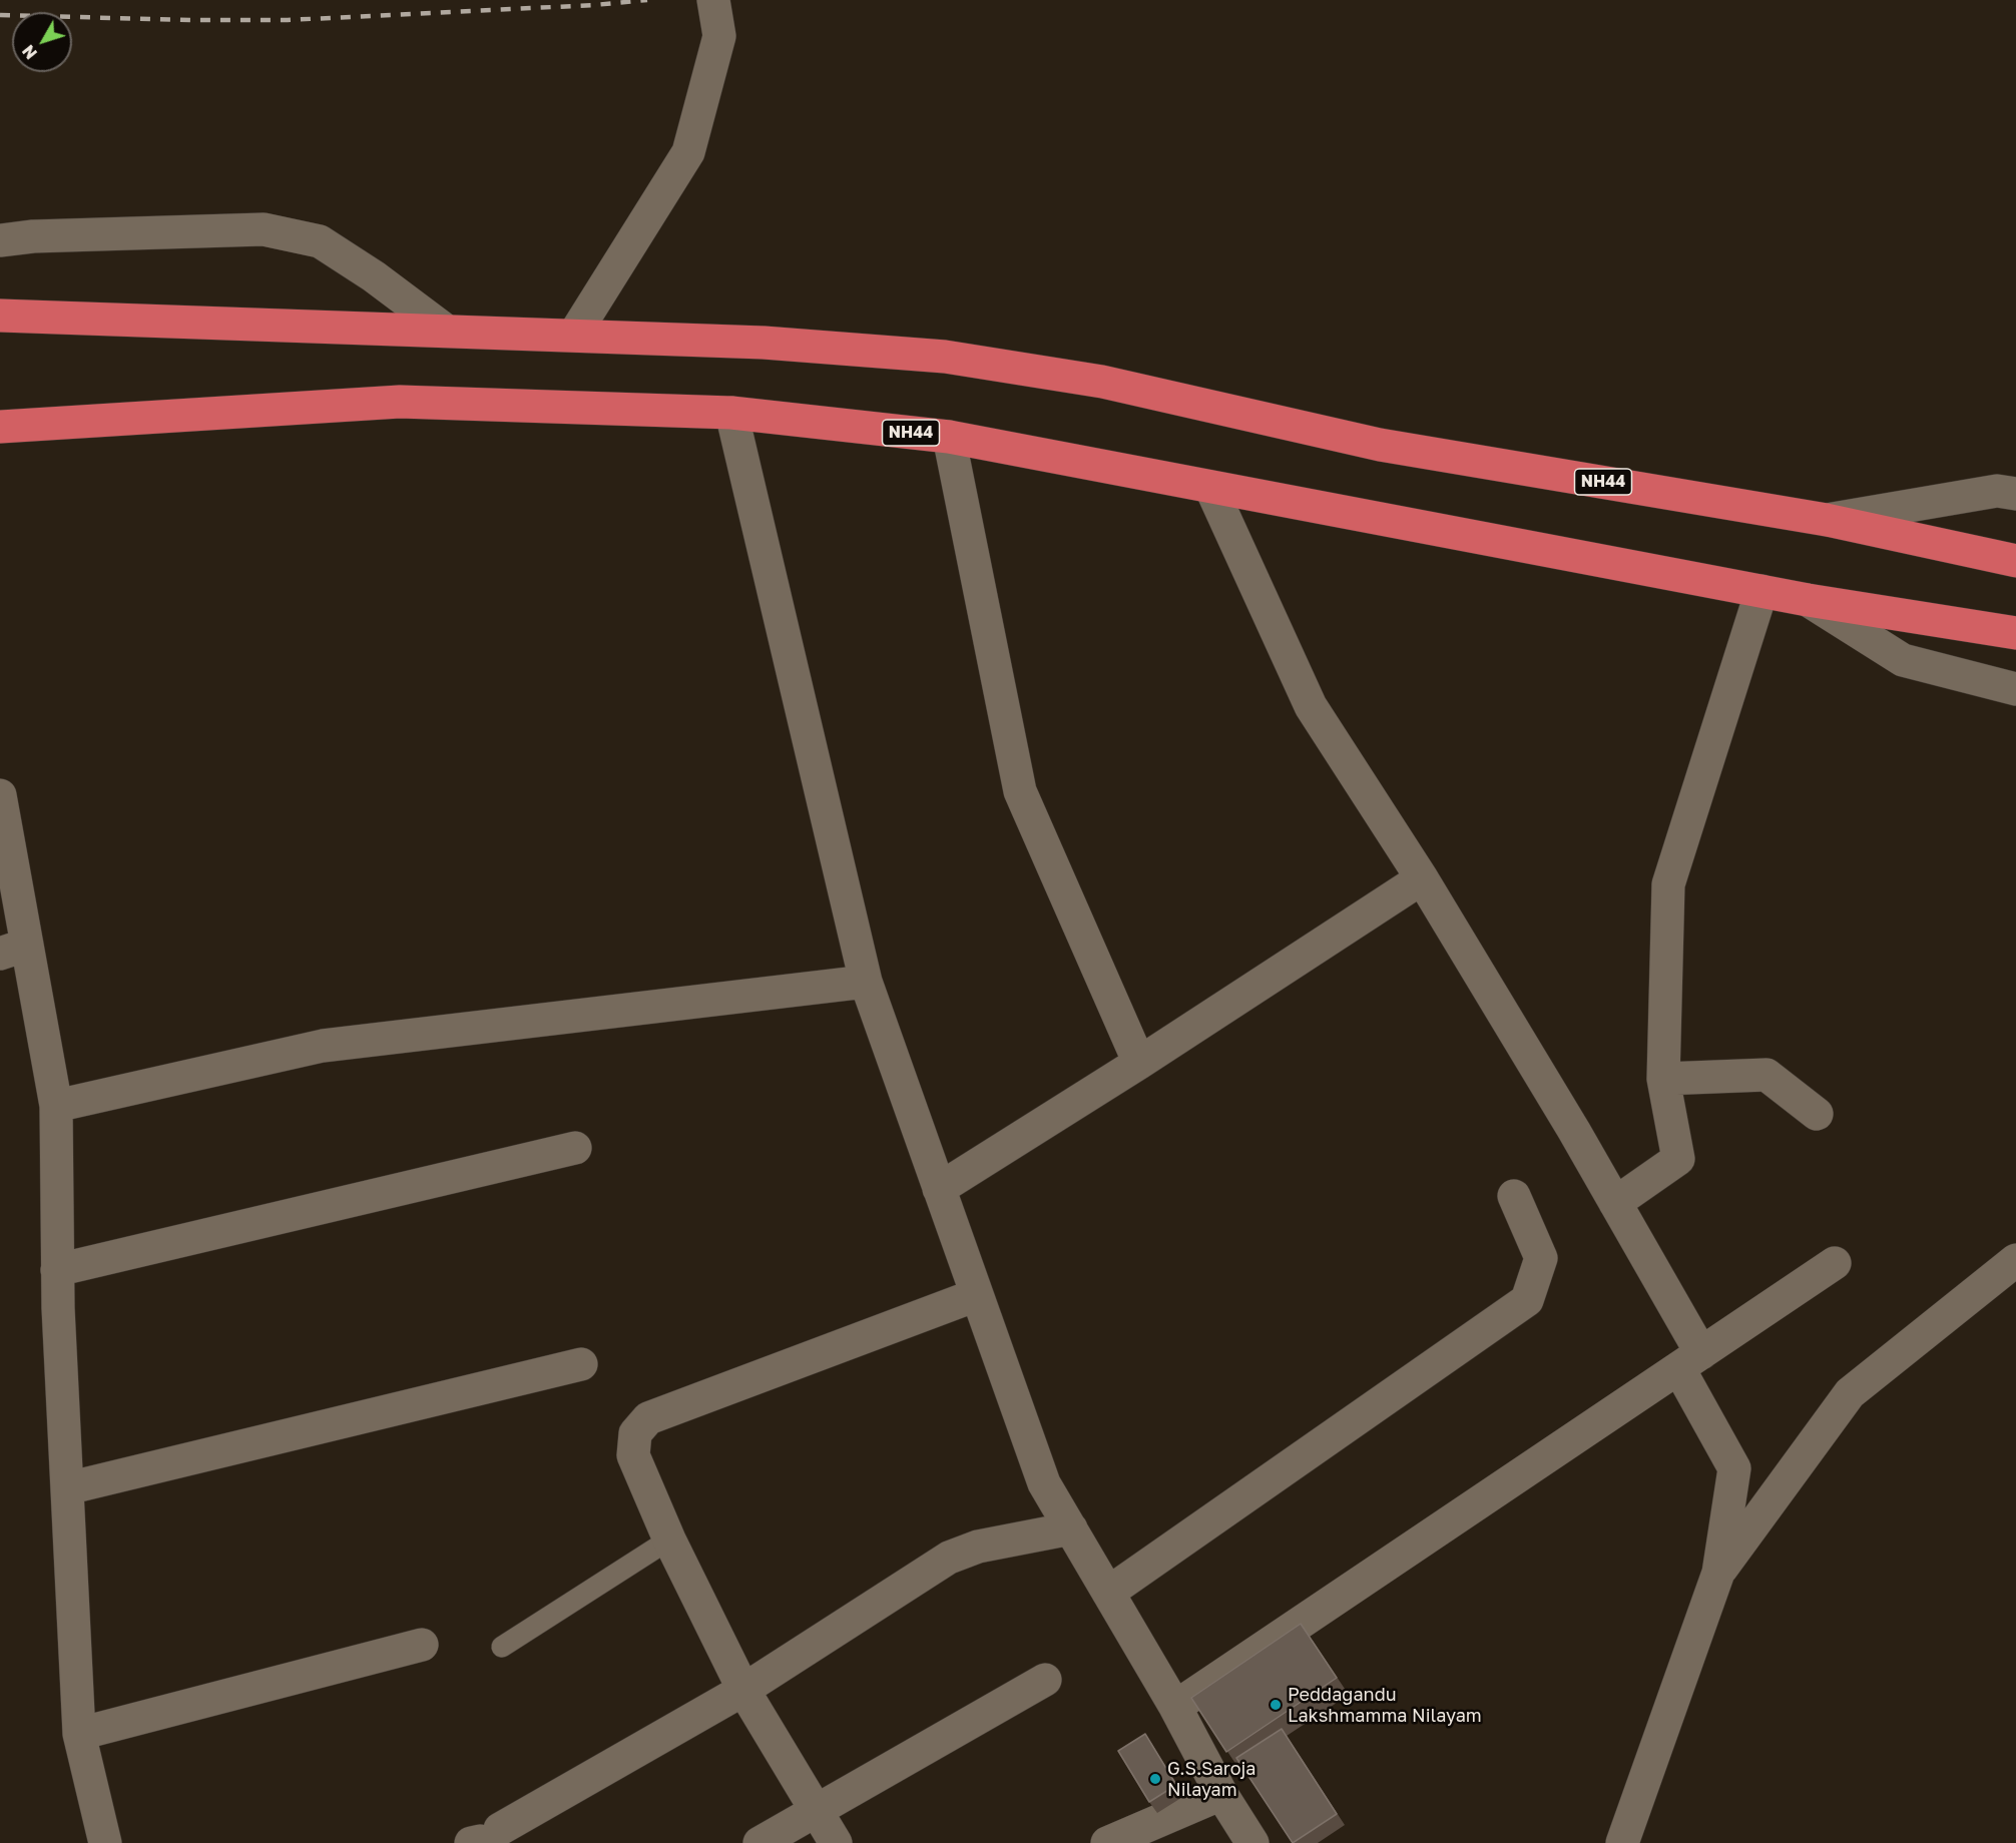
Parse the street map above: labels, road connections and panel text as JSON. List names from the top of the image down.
{
  "streets": {
    "highway": ["NH44"]
  },
  "places": ["Peddagandu Lakshmamma Nilayam", "G.S.Saroja Nilayam"],
  "north": "bottom left"
}
